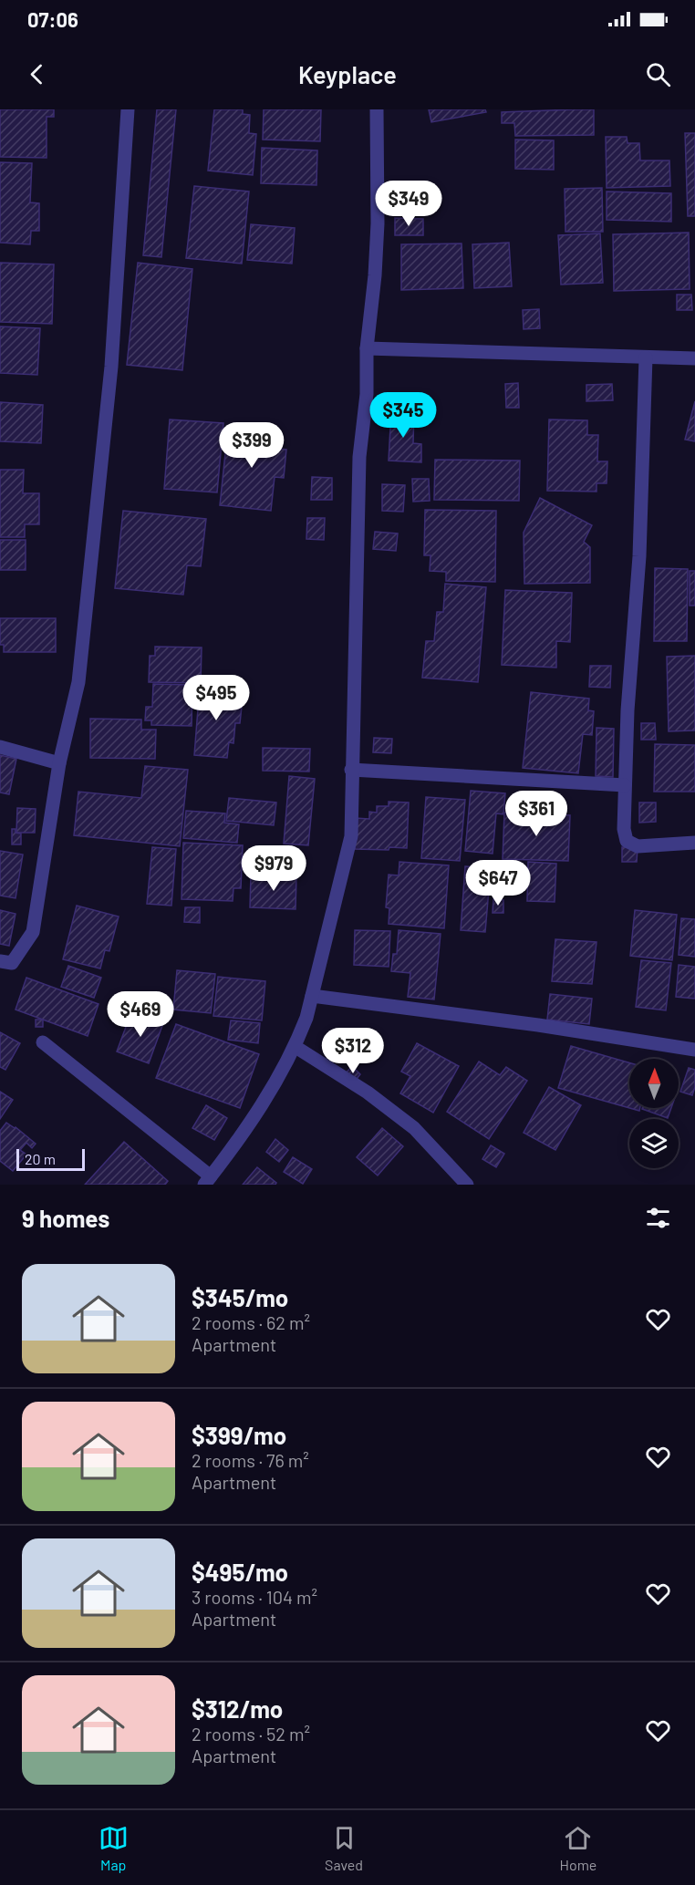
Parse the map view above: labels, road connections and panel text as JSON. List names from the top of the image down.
{
  "scale_bar": "20 m",
  "north": "top",
  "page": {
    "status": "07:06",
    "header": "Keyplace",
    "price": [
      "$349",
      "$345",
      "$399",
      "$495",
      "$361",
      "$979",
      "$647",
      "$469",
      "$312"
    ],
    "scale": "20 m",
    "heading": "9 homes",
    "list": [
      {
        "name": "$345/mo",
        "note": "2 rooms · 62 m² · Apartment"
      },
      {
        "name": "$399/mo",
        "note": "2 rooms · 76 m² · Apartment"
      },
      {
        "name": "$495/mo",
        "note": "3 rooms · 104 m² · Apartment"
      },
      {
        "name": "$312/mo",
        "note": "2 rooms · 52 m² · Apartment"
      }
    ],
    "tabs": ["Map", "Saved", "Home"]
  }
}
